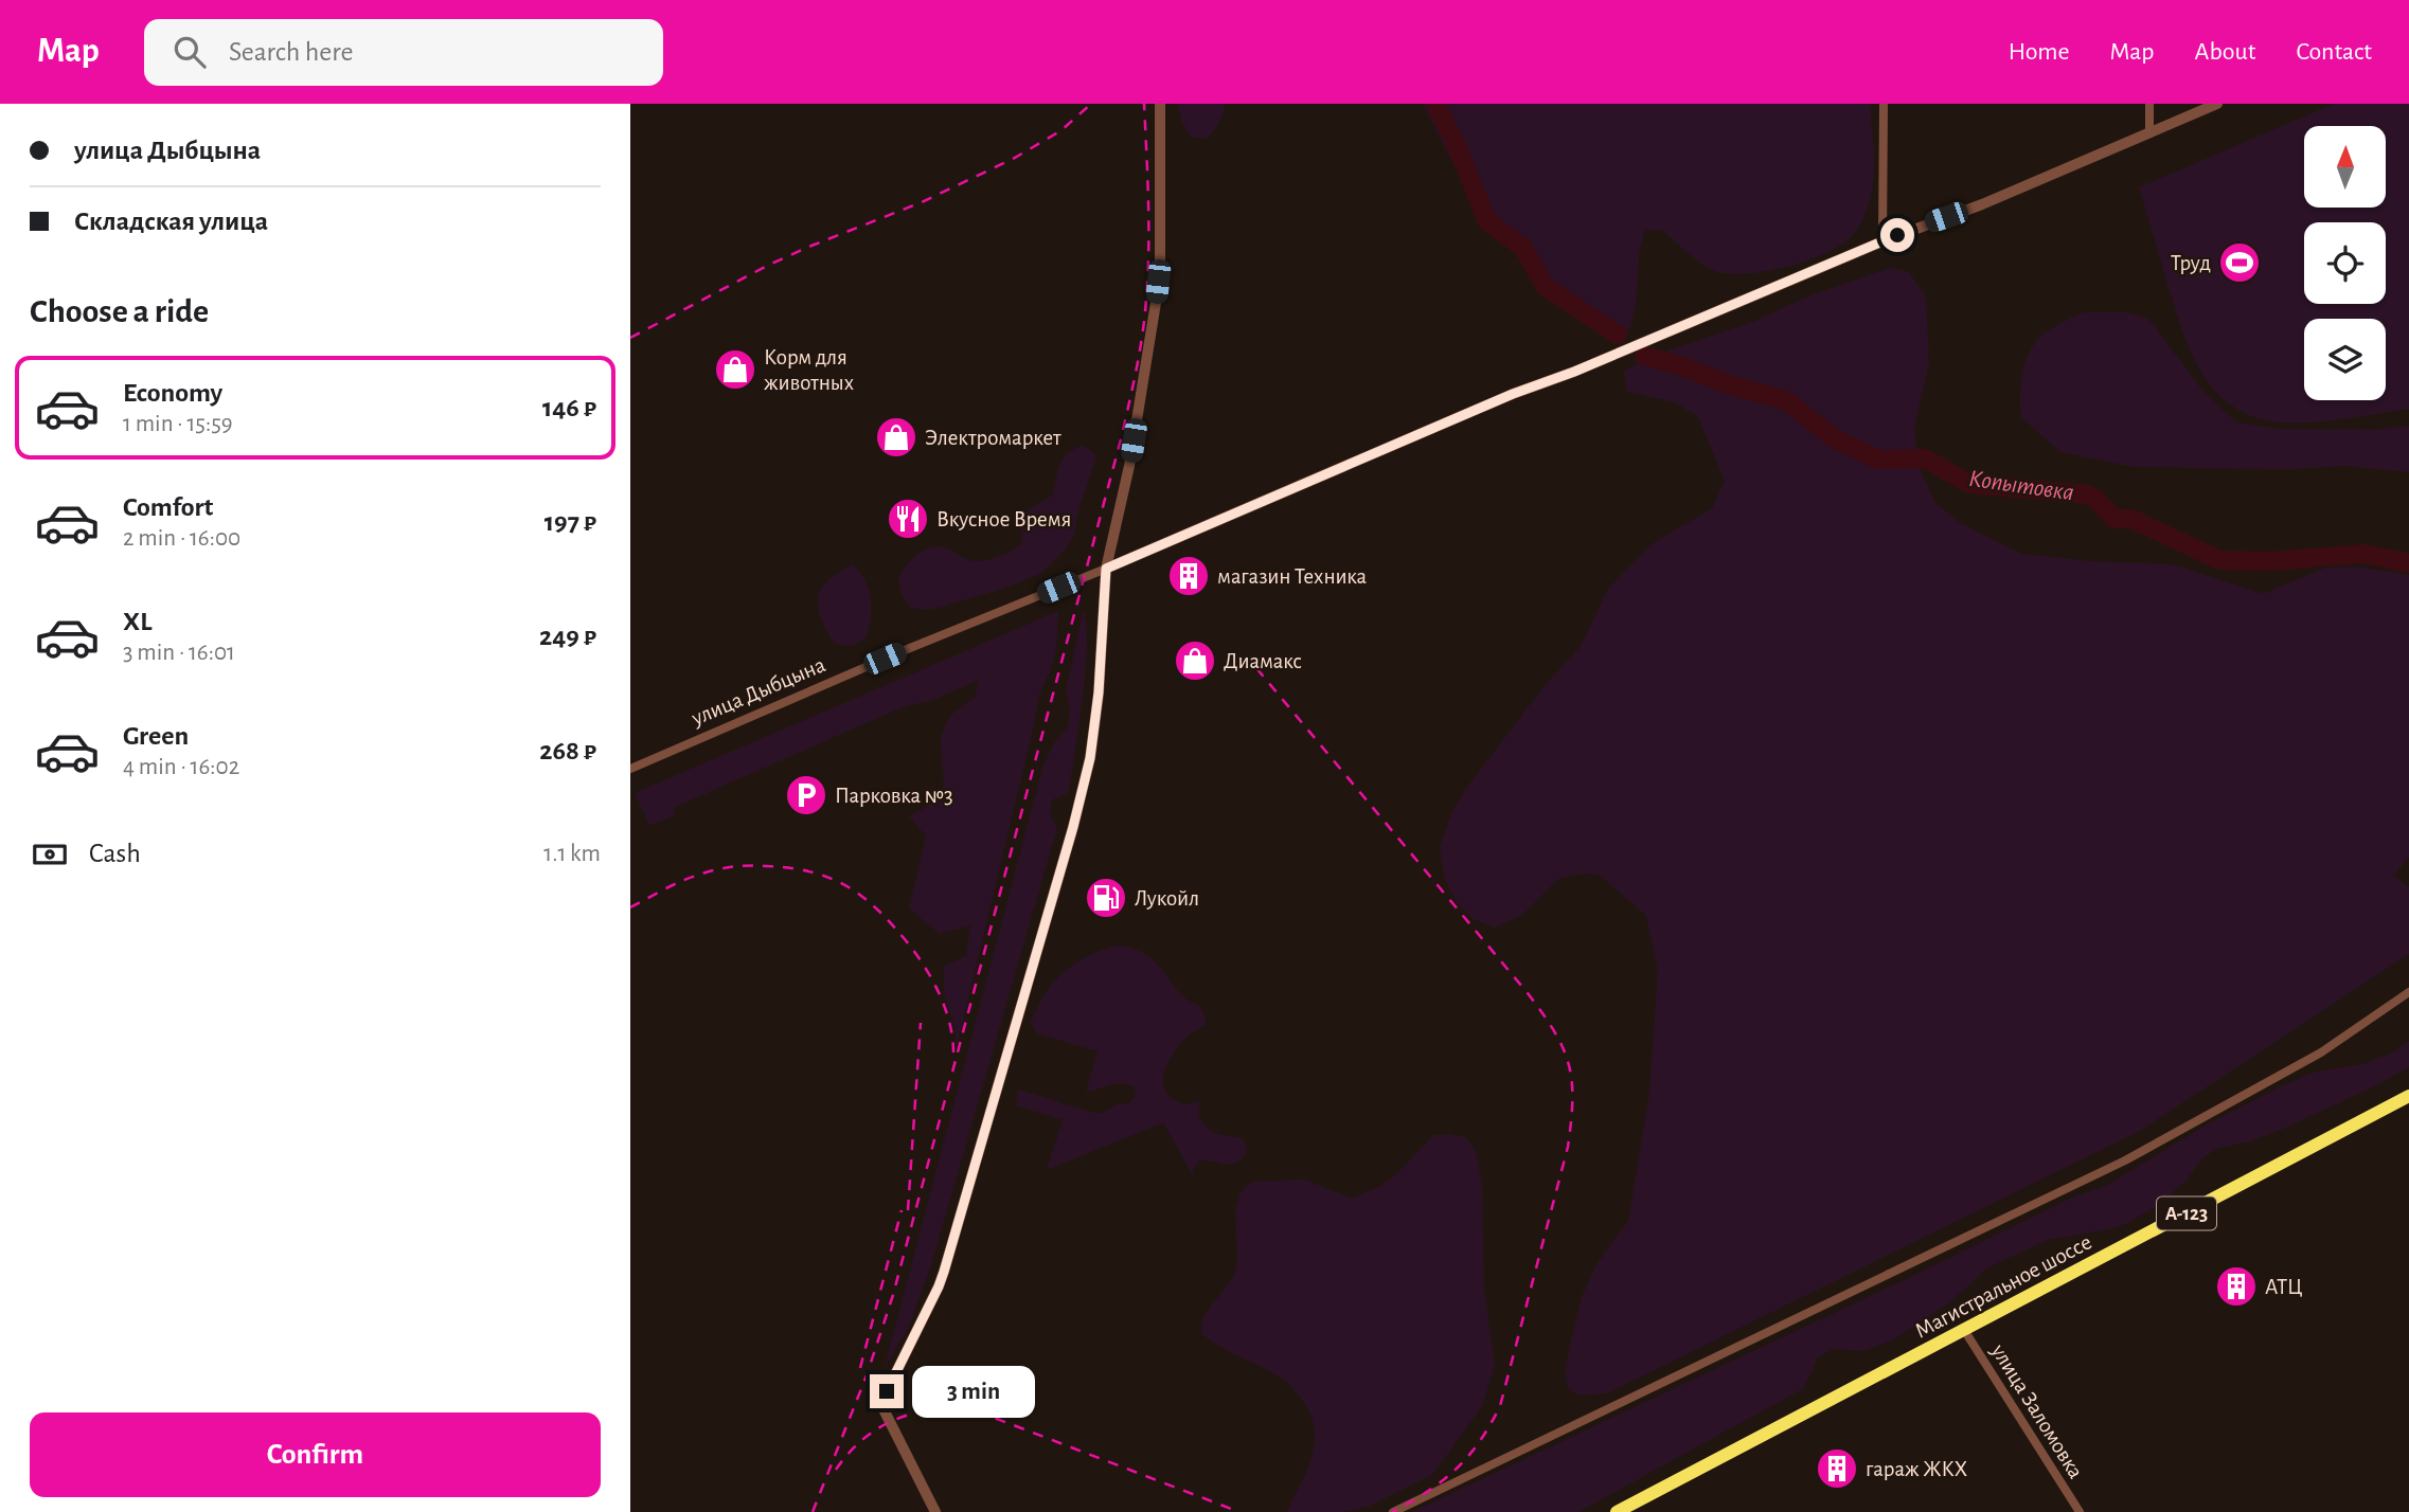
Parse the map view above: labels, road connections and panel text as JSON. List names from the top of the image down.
{
  "streets": {
    "main road": ["А-123", "Магистральное шоссе"],
    "street": ["улица Дыбцына", "улица Заломовка"]
  },
  "crossings": [
    ["Магистральное шоссе", "улица Заломовка"]
  ],
  "water": ["Копытовка"],
  "places": {
    "sports": ["Труд"],
    "shop": ["Корм для животных", "Электромаркет", "Диамакс"],
    "restaurant": ["Вкусное Время"],
    "building": ["магазин Техника", "АТЦ", "гараж ЖКХ"],
    "parking": ["Парковка №3"],
    "fuel station": ["Лукойл"]
  },
  "north": "top",
  "page": {
    "header": "Map",
    "search": "Search here",
    "nav": [
      "Home",
      "Map",
      "About",
      "Contact"
    ],
    "banner": ["улица Дыбцына", "Складская улица"],
    "heading": "Choose a ride",
    "list": [
      {
        "name": "Economy",
        "note": "1 min · 15:59",
        "value": "146 ₽"
      },
      {
        "name": "Comfort",
        "note": "2 min · 16:00",
        "value": "197 ₽"
      },
      {
        "name": "XL",
        "note": "3 min · 16:01",
        "value": "249 ₽"
      },
      {
        "name": "Green",
        "note": "4 min · 16:02",
        "value": "268 ₽"
      }
    ],
    "pay": ["Cash", "1.1 km"],
    "bubble": "3 min",
    "buttons": "Confirm"
  }
}
